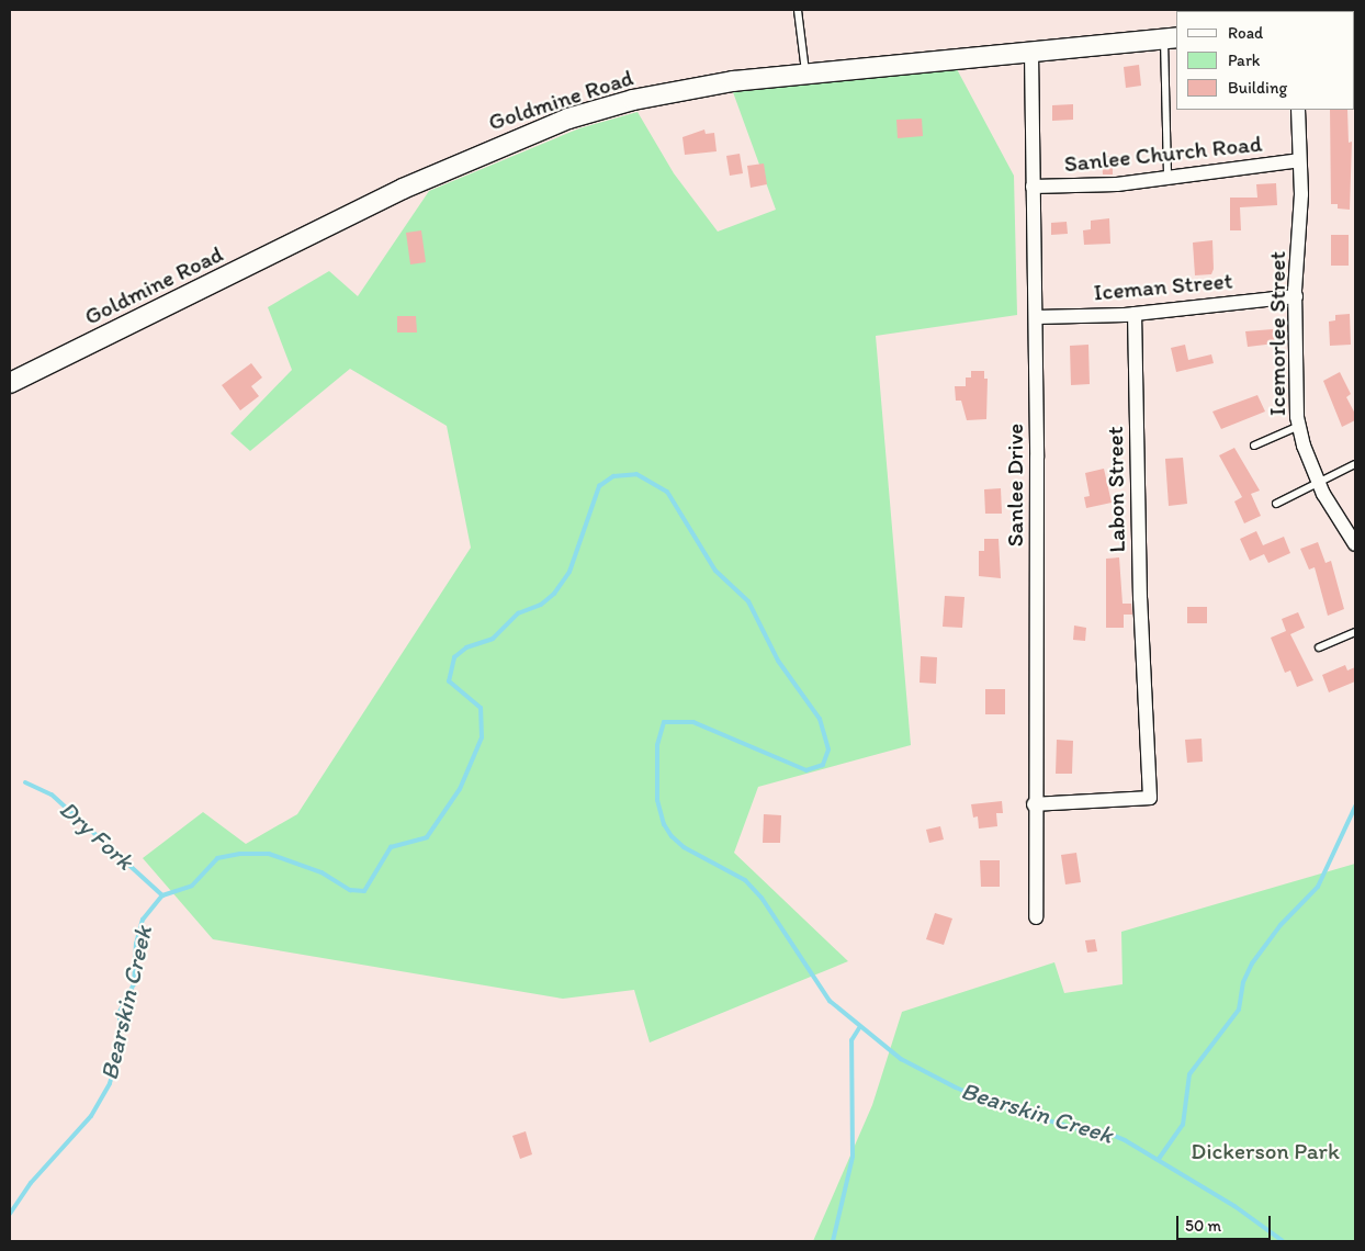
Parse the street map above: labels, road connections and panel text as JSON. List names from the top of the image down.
{
  "streets": {
    "main road": ["Goldmine Road"],
    "street": [
      "Sanlee Church Road",
      "Iceman Street",
      "Icemorlee Street",
      "Sanlee Drive",
      "Labon Street"
    ]
  },
  "crossings": [
    ["Goldmine Road", "Sanlee Drive"],
    ["Sanlee Church Road", "Icemorlee Street"],
    ["Sanlee Church Road", "Sanlee Drive"],
    ["Iceman Street", "Icemorlee Street"],
    ["Iceman Street", "Sanlee Drive"],
    ["Iceman Street", "Labon Street"],
    ["Sanlee Drive", "Labon Street"]
  ],
  "water": ["Dry Fork", "Bearskin Creek"],
  "parks": ["Dickerson Park"],
  "legend": ["Road", "Park", "Building"],
  "scale_bar": "50 m"
}
